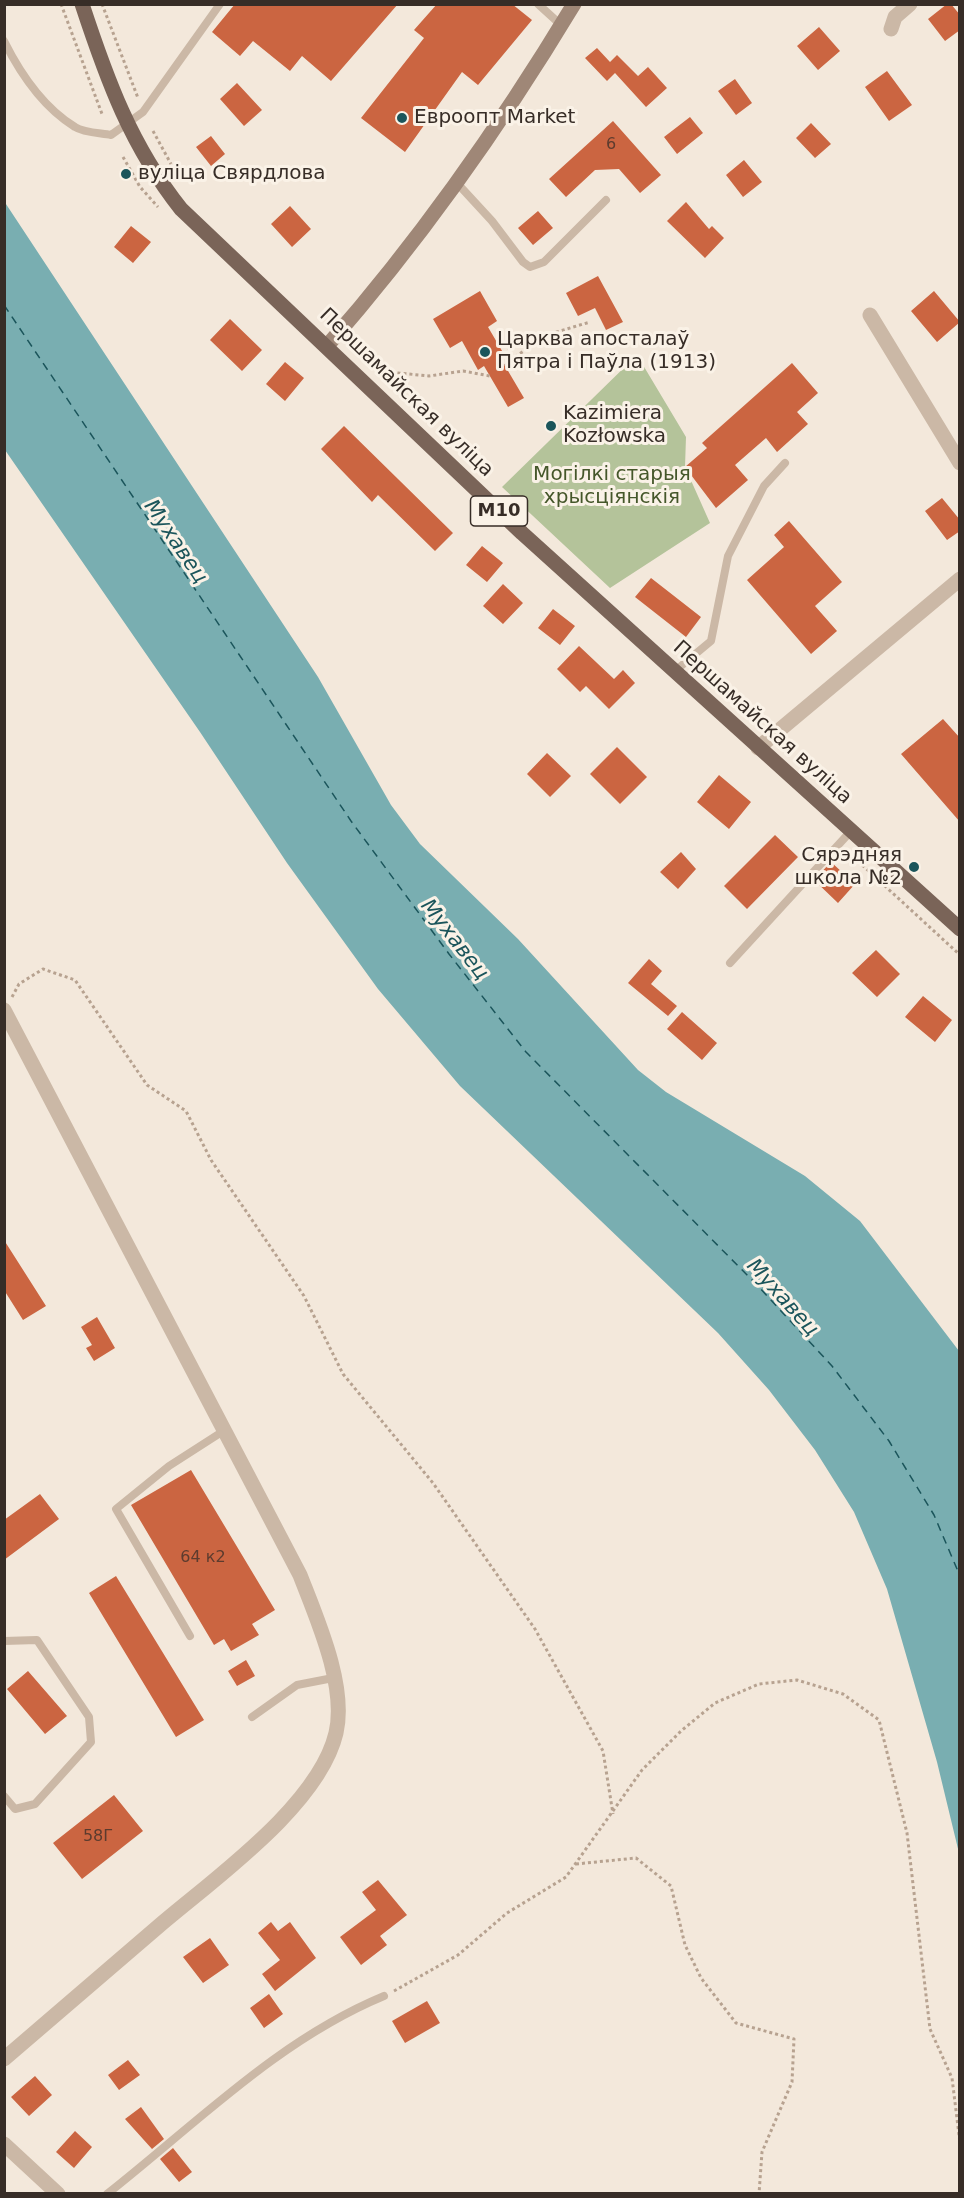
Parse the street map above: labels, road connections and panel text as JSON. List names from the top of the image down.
{
  "streets": {
    "main road": ["Першамайская вуліца", "М10"]
  },
  "water": ["Мухавец"],
  "parks": ["Могілкі старыя хрысціянскія"],
  "places": [
    "Евроопт Market",
    "вуліца Свярдлова",
    "Царква апосталаў Пятра і Паўла (1913)",
    "Kazimiera Kozłowska",
    "Сярэдняя школа №2"
  ],
  "house_numbers": ["6", "64 к2", "58Г"]
}
